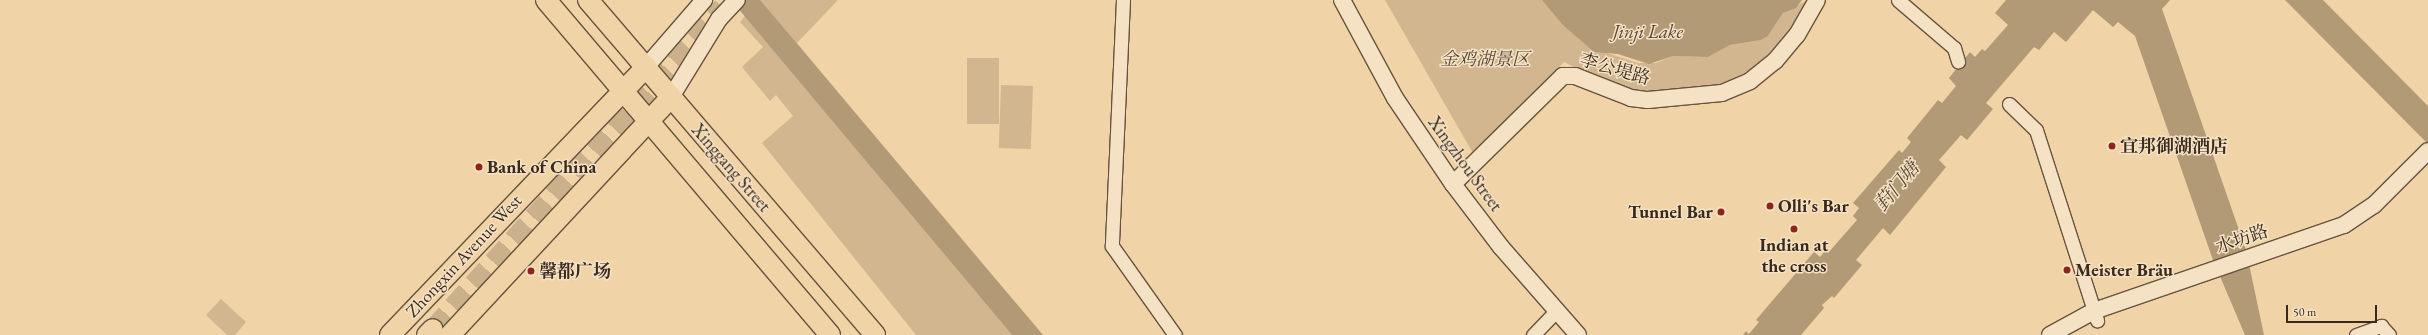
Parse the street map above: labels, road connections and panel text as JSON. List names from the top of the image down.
{
  "streets": {
    "main road": ["Xinggang Street", "Zhongxin Avenue West"],
    "street": ["李公堤路", "Xingzhou Street", "水坊路"]
  },
  "crossings": [
    ["李公堤路", "Xingzhou Street"],
    ["Xinggang Street", "Zhongxin Avenue West"]
  ],
  "water": ["Jinji Lake", "葑门塘"],
  "parks": ["金鸡湖景区"],
  "places": [
    "宜邦御湖酒店",
    "Bank of China",
    "Olli's Bar",
    "Tunnel Bar",
    "Indian at the cross",
    "Meister Bräu",
    "馨都广场"
  ],
  "scale_bar": "50 m"
}
